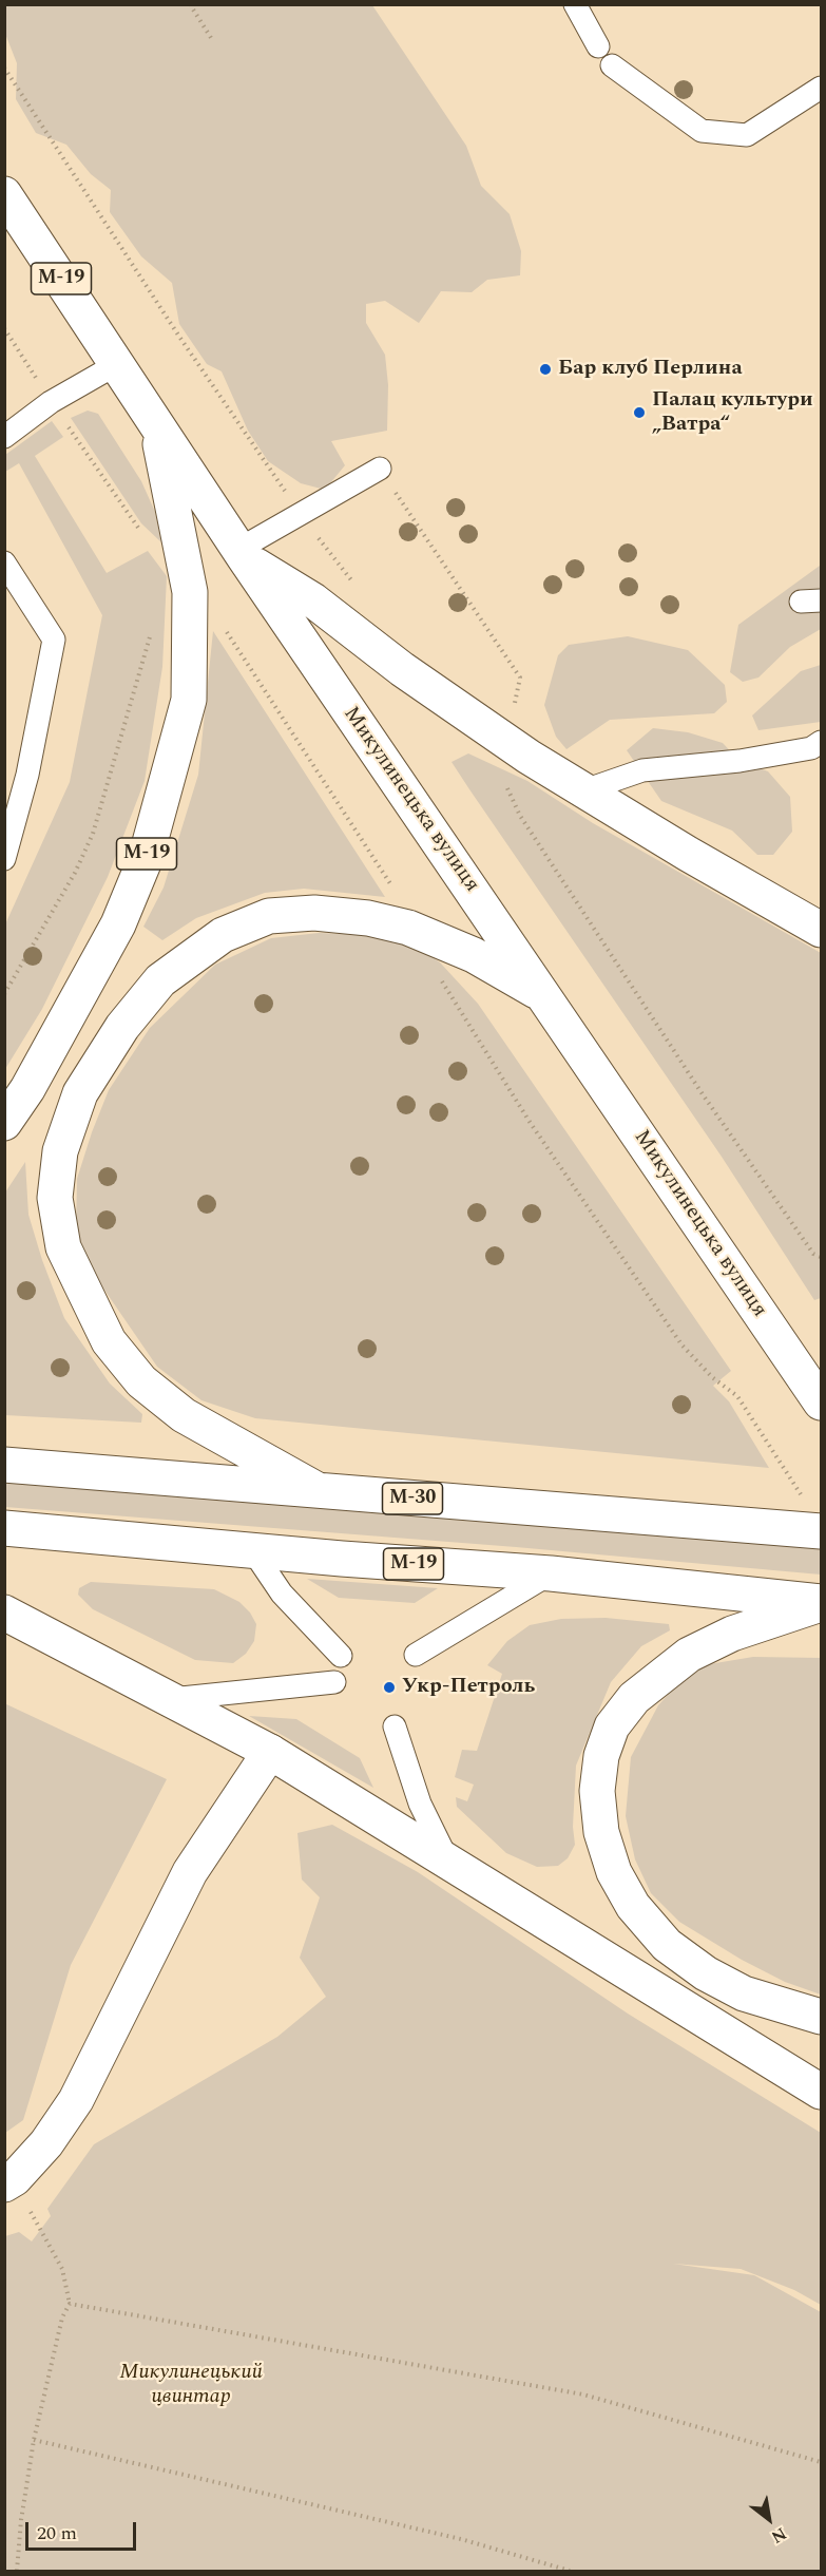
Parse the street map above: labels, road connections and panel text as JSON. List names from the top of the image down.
{
  "streets": {
    "main road": ["М-19", "Микулинецька вулиця", "М-30"]
  },
  "crossings": [
    ["М-19", "Микулинецька вулиця"]
  ],
  "parks": ["Микулинецький цвинтар"],
  "places": ["Бар клуб Перлина", "Палац культури „Ватра“", "Укр-Петроль"],
  "scale_bar": "20 m",
  "north": "bottom right"
}
